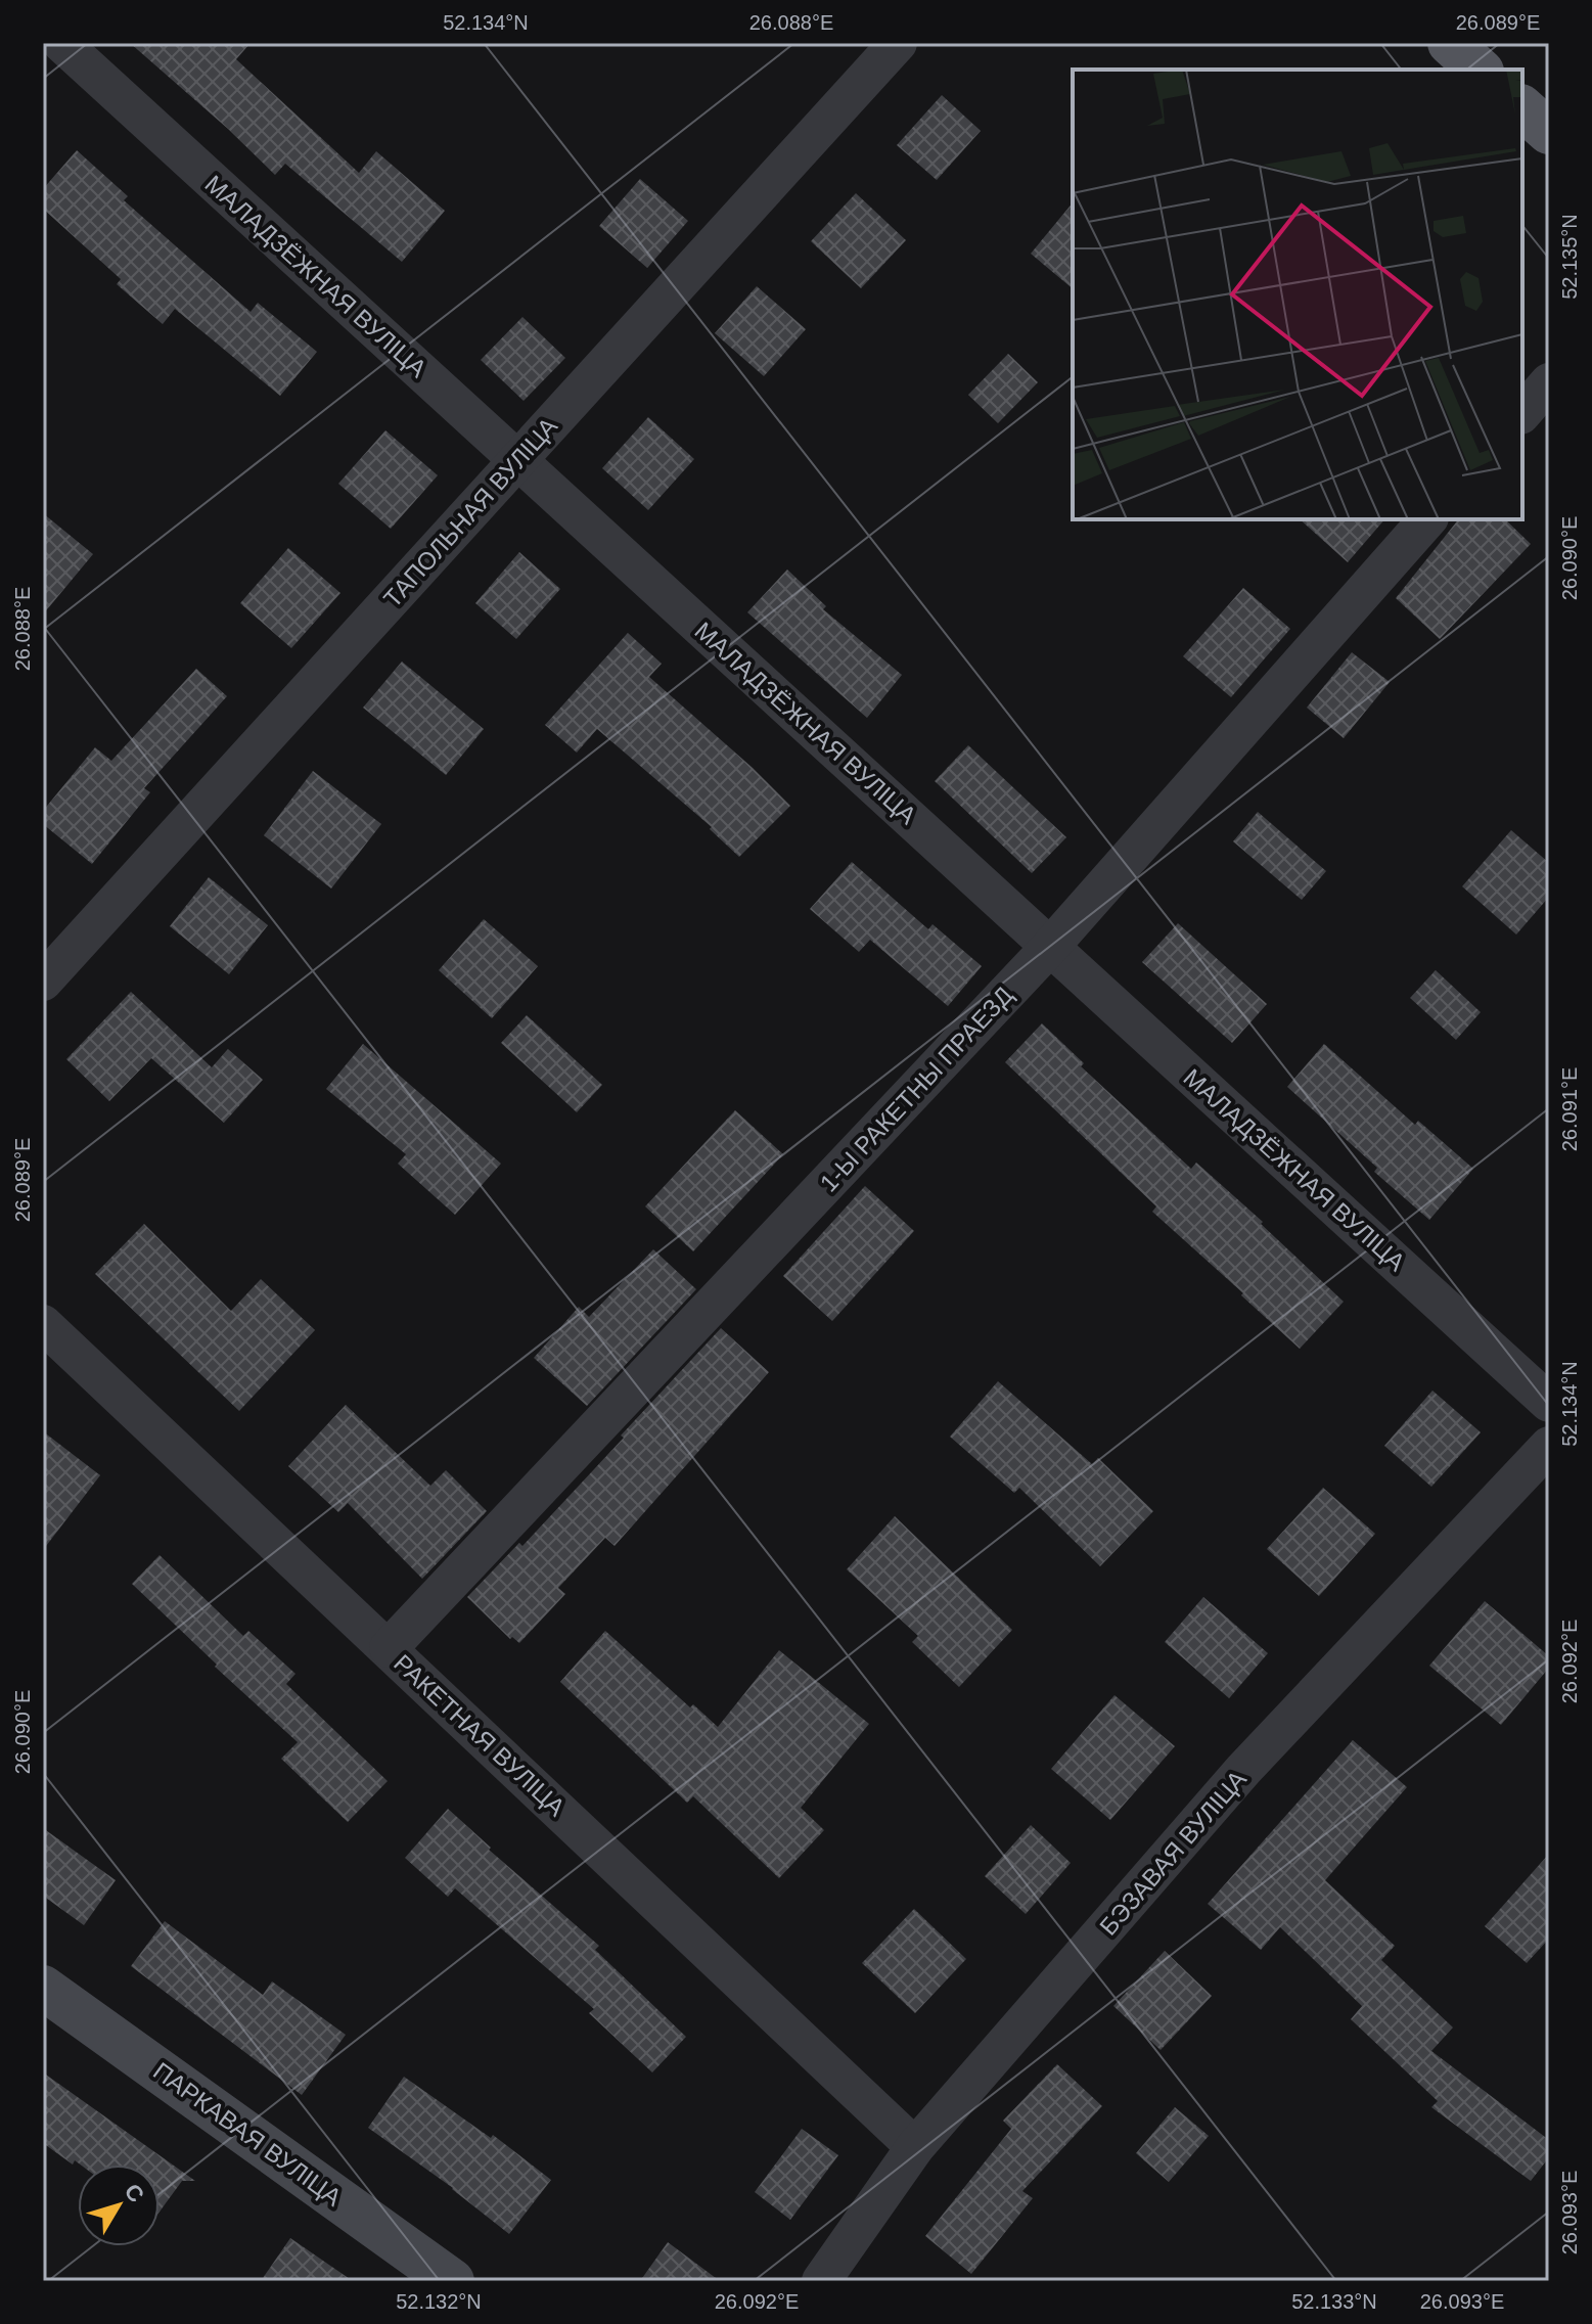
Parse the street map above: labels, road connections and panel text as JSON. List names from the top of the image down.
{
  "streets": {
    "street": [
      "МАЛАДЗЁЖНАЯ ВУЛІЦА",
      "ТАПОЛЬНАЯ ВУЛІЦА",
      "1-Ы РАКЕТНЫ ПРАЕЗД",
      "РАКЕТНАЯ ВУЛІЦА",
      "БЭЗАВАЯ ВУЛІЦА",
      "ПАРКАВАЯ ВУЛІЦА"
    ]
  },
  "crossings": [
    ["МАЛАДЗЁЖНАЯ ВУЛІЦА", "ТАПОЛЬНАЯ ВУЛІЦА"],
    ["МАЛАДЗЁЖНАЯ ВУЛІЦА", "1-Ы РАКЕТНЫ ПРАЕЗД"],
    ["1-Ы РАКЕТНЫ ПРАЕЗД", "РАКЕТНАЯ ВУЛІЦА"],
    ["РАКЕТНАЯ ВУЛІЦА", "БЭЗАВАЯ ВУЛІЦА"]
  ],
  "north": "top right",
  "coordinates": [
    "52.134°N",
    "26.088°E",
    "26.089°E",
    "52.135°N",
    "26.090°E",
    "26.091°E",
    "26.092°E",
    "26.093°E",
    "52.132°N",
    "52.133°N"
  ]
}
